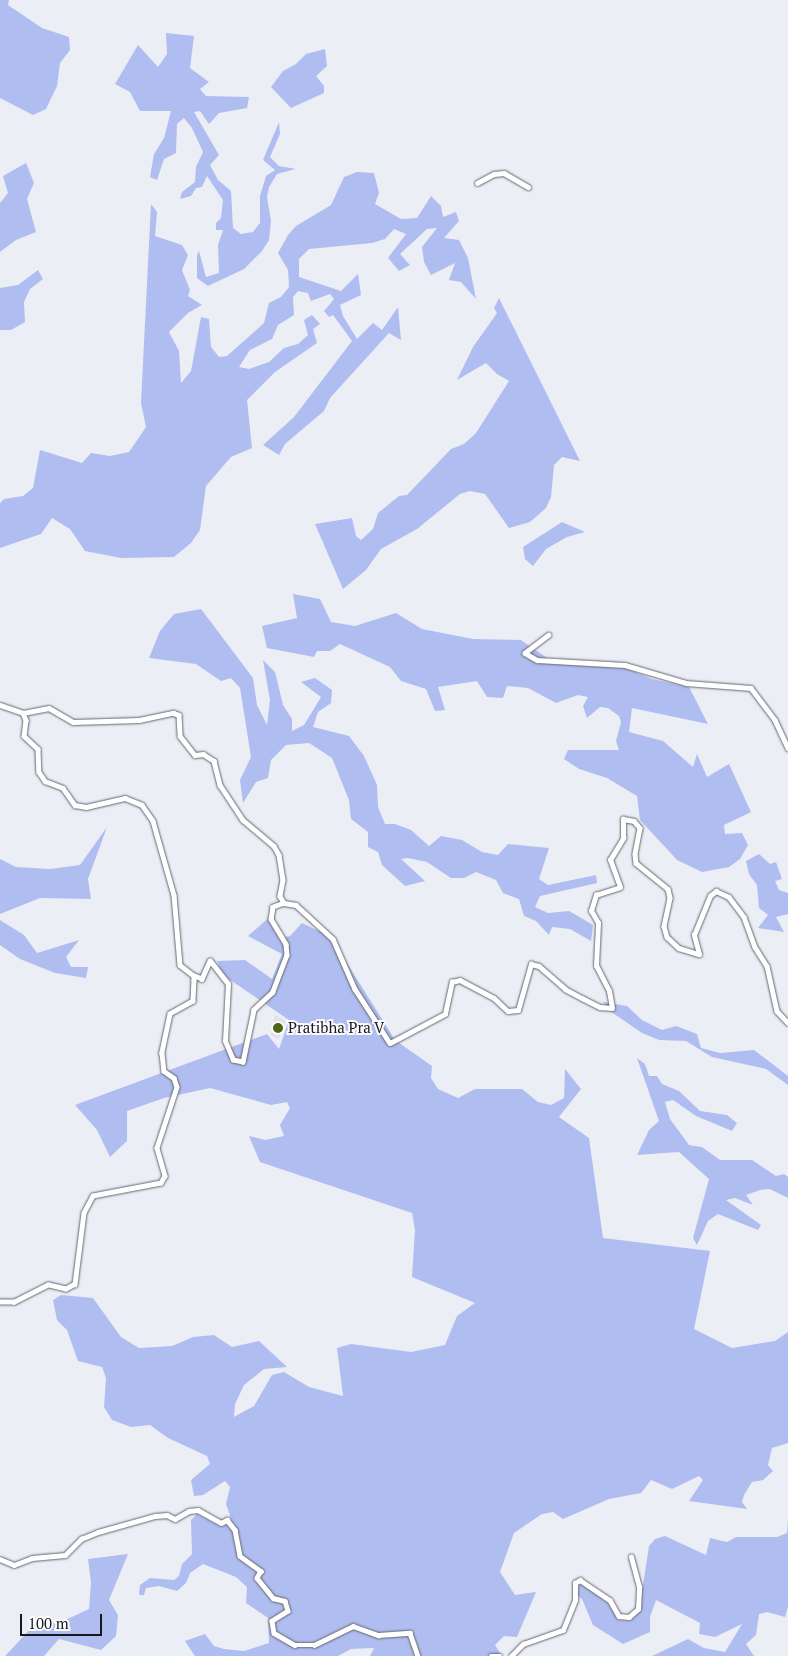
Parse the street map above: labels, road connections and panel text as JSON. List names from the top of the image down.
{
  "places": ["Pratibha Pra V"],
  "scale_bar": "100 m"
}
